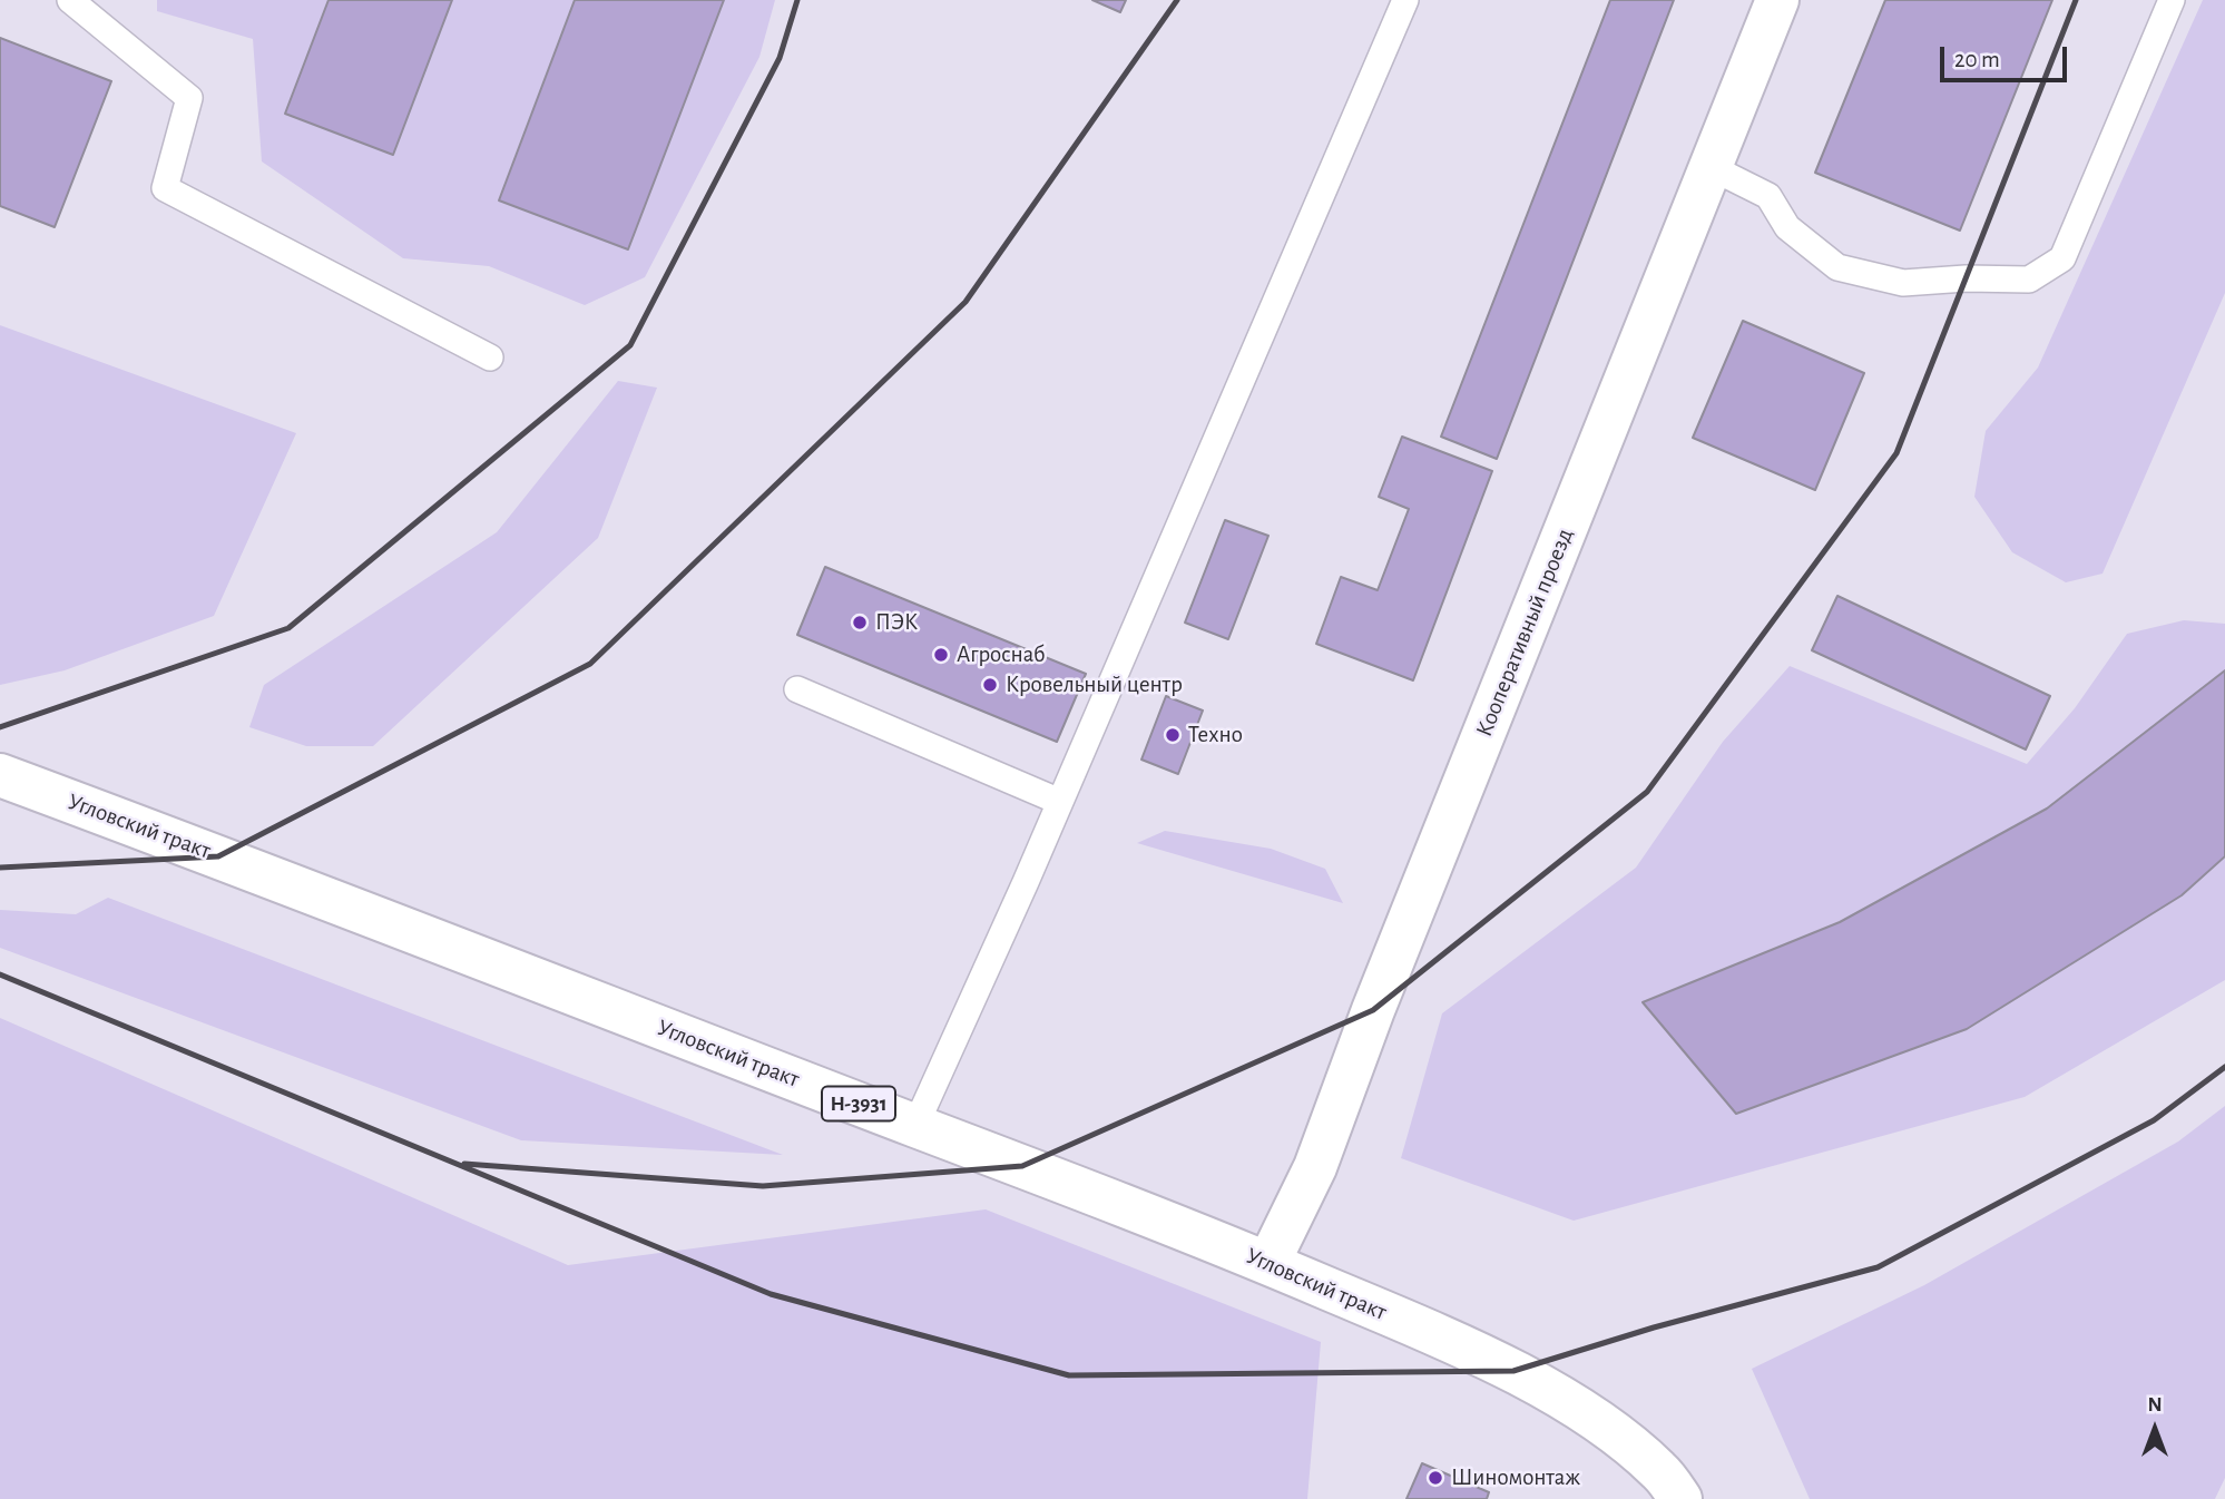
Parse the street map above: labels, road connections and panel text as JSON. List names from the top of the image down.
{
  "streets": {
    "main road": ["Кооперативный проезд", "Угловский тракт", "Н-3931"]
  },
  "crossings": [
    ["Кооперативный проезд", "Угловский тракт"]
  ],
  "places": [
    "ПЭК",
    "Агроснаб",
    "Кровельный центр",
    "Техно",
    "Шиномонтаж"
  ],
  "scale_bar": "20 m",
  "north": "top"
}
